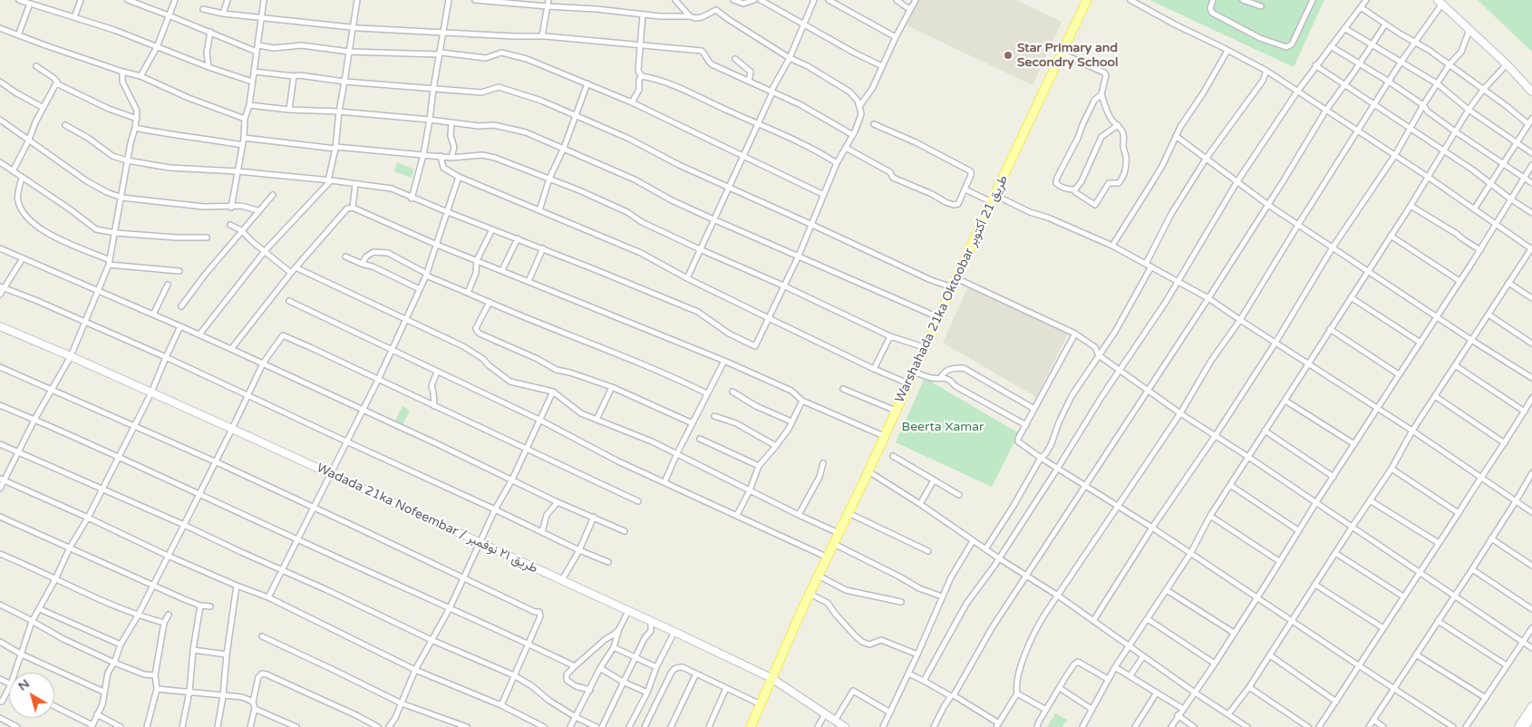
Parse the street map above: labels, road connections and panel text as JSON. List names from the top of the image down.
{
  "streets": {
    "main road": ["Warshahada 21ka Oktoobar طريق 21 أكتوبر"],
    "street": ["Wadada 21ka Nofeembar / طريق ٢١ نوفمبر"]
  },
  "crossings": [
    ["Warshahada 21ka Oktoobar طريق 21 أكتوبر", "Wadada 21ka Nofeembar / طريق ٢١ نوفمبر"]
  ],
  "parks": ["Beerta Xamar"],
  "places": ["Star Primary and Secondry School"],
  "north": "top left"
}
